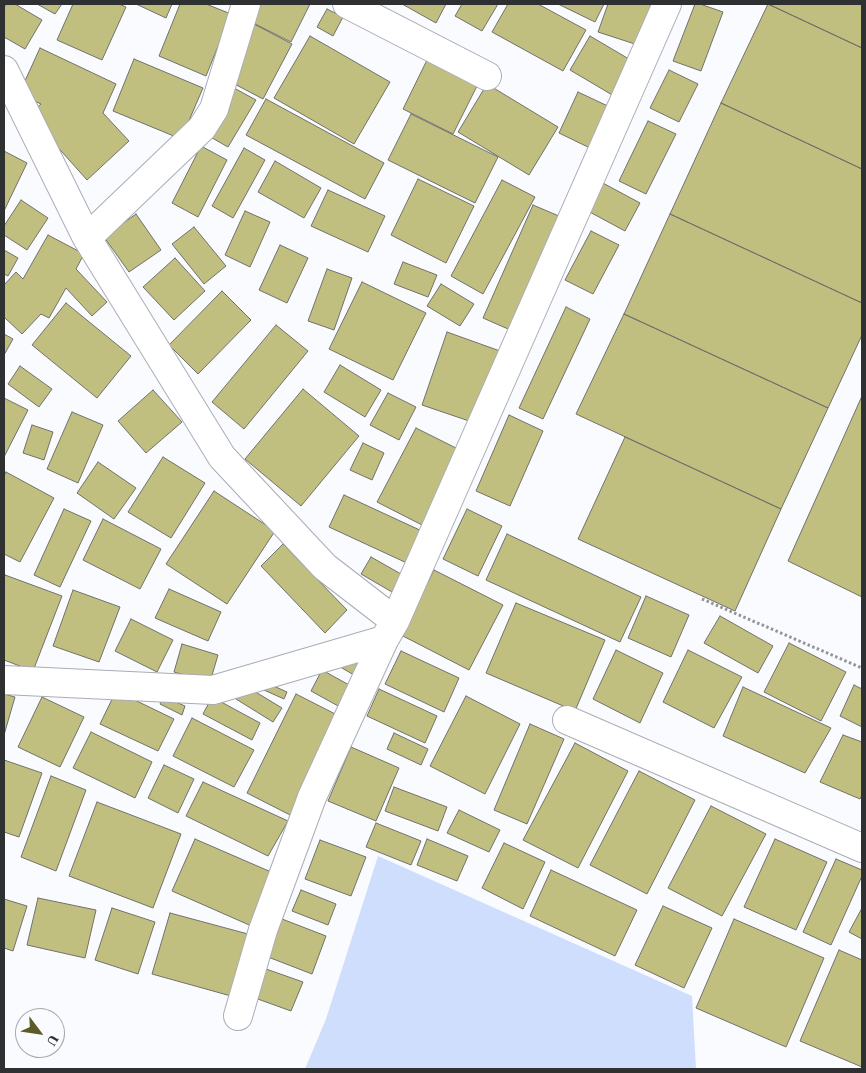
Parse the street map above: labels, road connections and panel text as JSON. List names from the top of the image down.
{
  "north": "bottom right"
}
